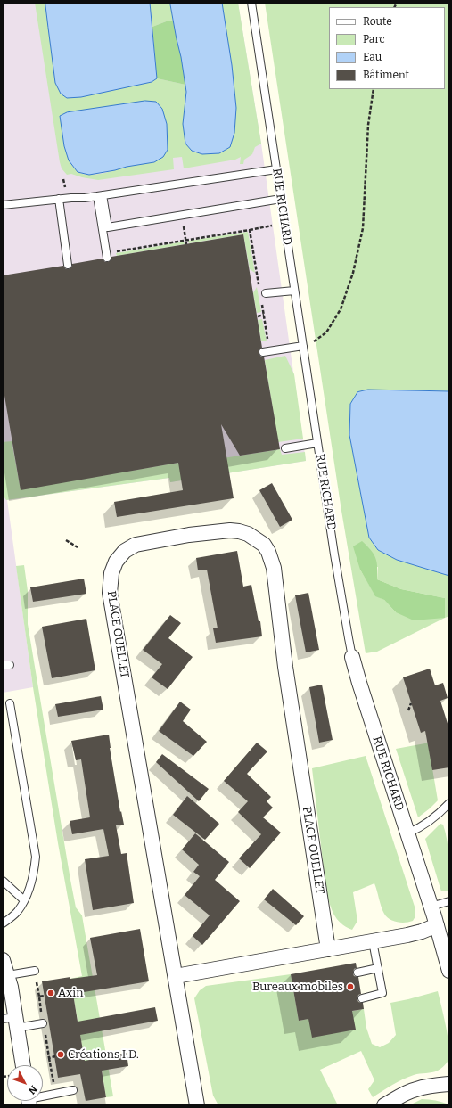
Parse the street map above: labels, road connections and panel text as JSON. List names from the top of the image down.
{
  "streets": {
    "street": ["RUE RICHARD", "PLACE OUELLET"]
  },
  "places": ["Bureaux mobiles", "Axin", "Créations I.D."],
  "legend": [
    "Route",
    "Parc",
    "Eau",
    "Bâtiment"
  ],
  "north": "bottom right"
}
